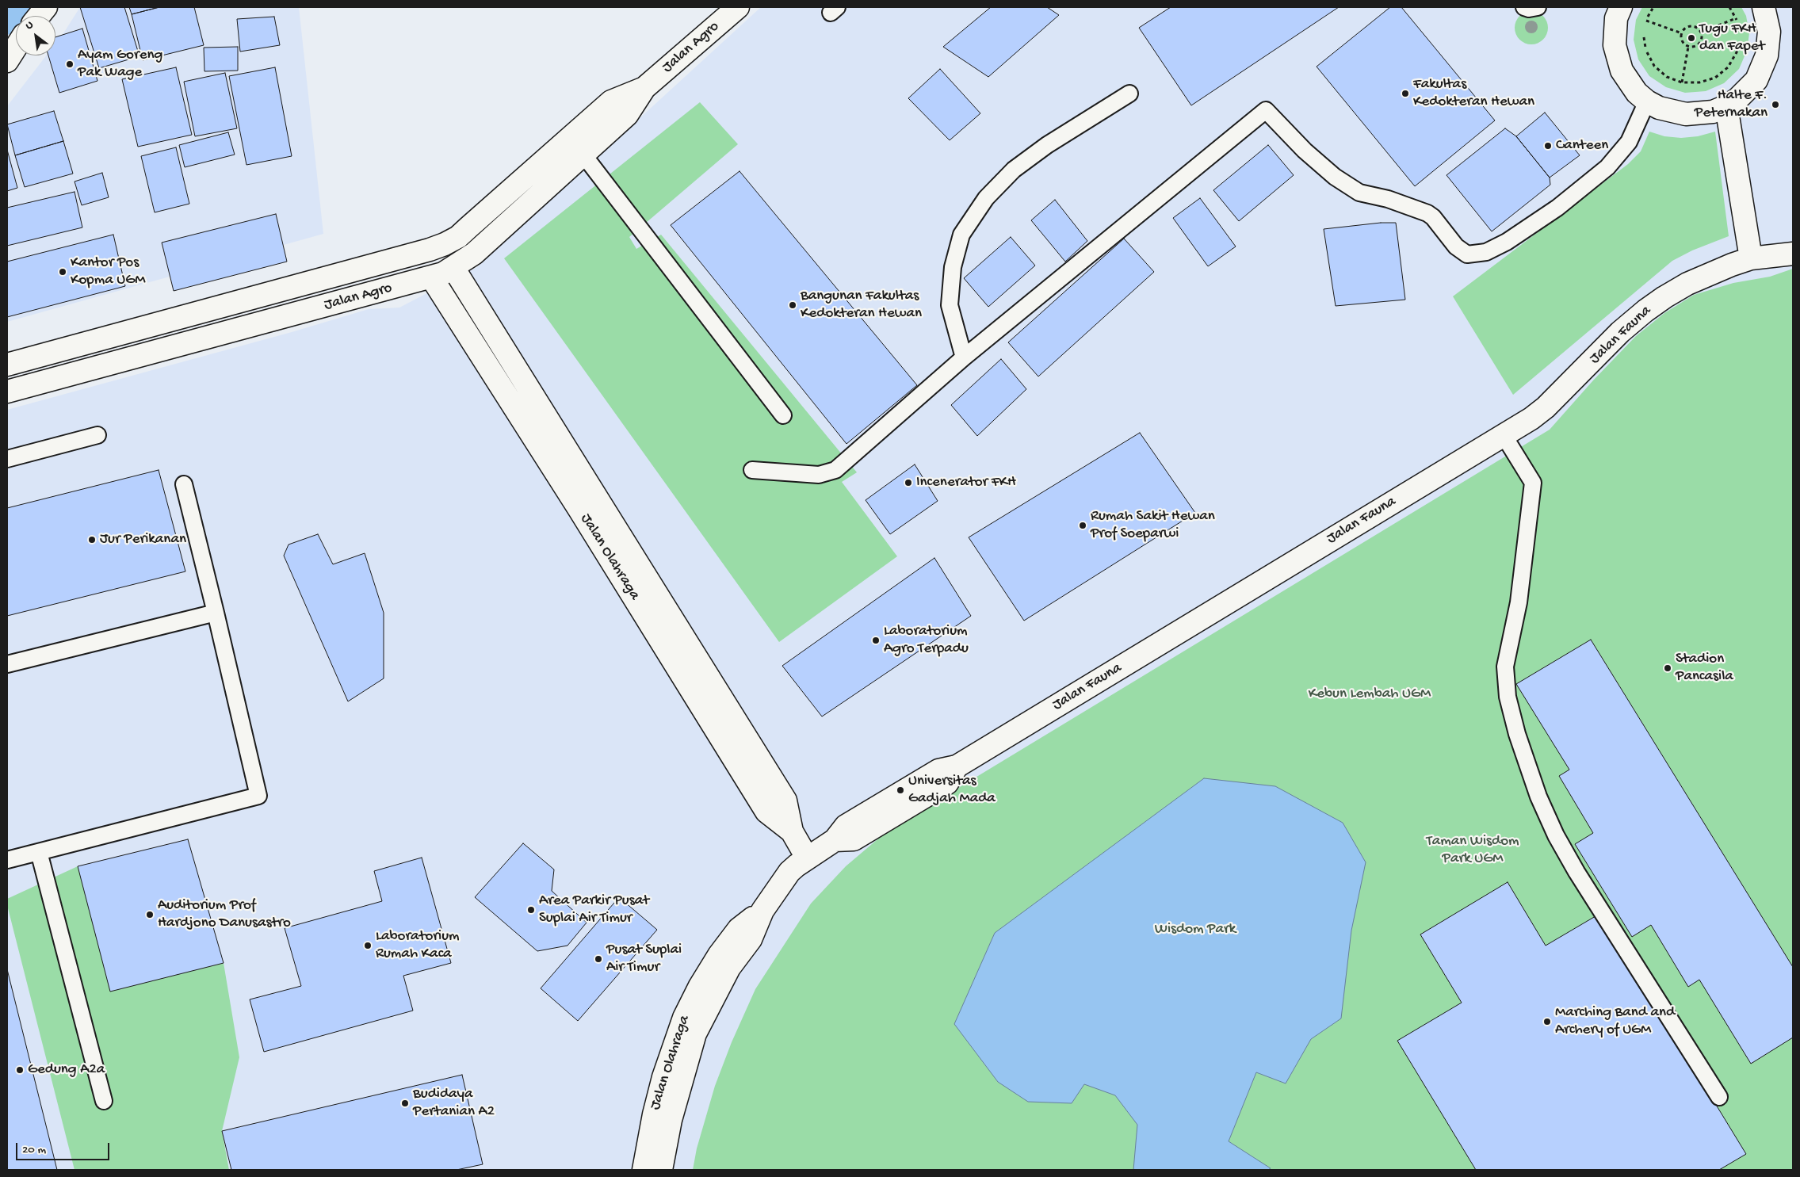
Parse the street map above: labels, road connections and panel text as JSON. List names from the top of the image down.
{
  "streets": {
    "street": ["Jalan Agro", "Jalan Fauna", "Jalan Olahraga"]
  },
  "crossings": [
    ["Jalan Agro", "Jalan Olahraga"],
    ["Jalan Fauna", "Jalan Olahraga"]
  ],
  "parks": ["Kebun Lembah UGM", "Taman Wisdom Park UGM", "Wisdom Park"],
  "places": [
    "Tugu FKH dan Fapet",
    "Ayam Goreng Pak Wage",
    "Fakultas Kedokteran Hewan",
    "Halte F. Peternakan",
    "Canteen",
    "Kantor Pos Kopma UGM",
    "Bangunan Fakultas Kedokteran Hewan",
    "Incenerator FKH",
    "Rumah Sakit Hewan Prof Soeparwi",
    "Jur Perikanan",
    "Laboratorium Agro Terpadu",
    "Stadion Pancasila",
    "Universitas Gadjah Mada",
    "Area Parkir Pusat Suplai Air Timur",
    "Auditorium Prof Hardjono Danusastro",
    "Laboratorium Rumah Kaca",
    "Pusat Suplai Air Timur",
    "Marching Band and Archery of UGM",
    "Gedung A2a",
    "Budidaya Pertanian A2"
  ],
  "scale_bar": "20 m",
  "north": "top left"
}
